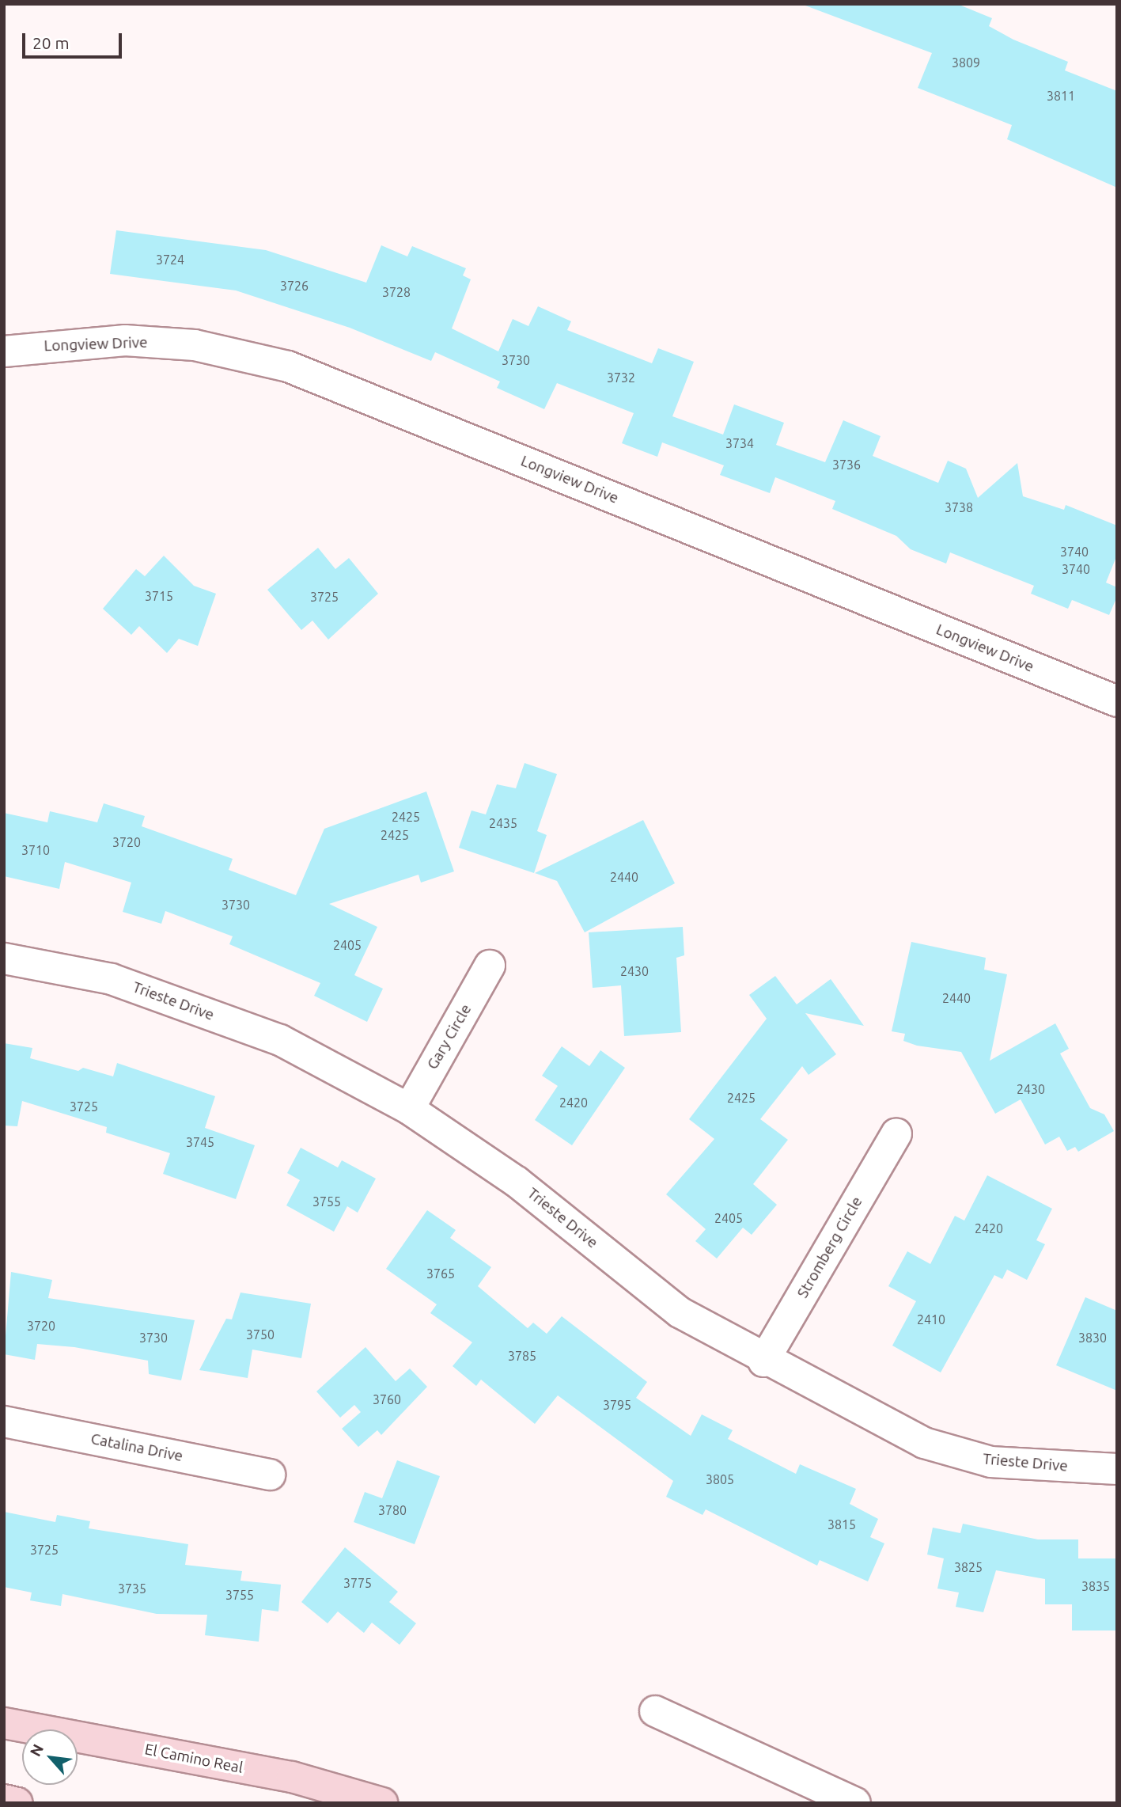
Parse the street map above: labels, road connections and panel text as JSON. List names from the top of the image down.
{
  "streets": {
    "main road": ["El Camino Real"],
    "street": [
      "Longview Drive",
      "Trieste Drive",
      "Gary Circle",
      "Stromberg Circle",
      "Catalina Drive"
    ]
  },
  "crossings": [
    ["Trieste Drive", "Gary Circle"],
    ["Trieste Drive", "Stromberg Circle"]
  ],
  "house_numbers": [
    "3809",
    "3811",
    "3724",
    "3726",
    "3728",
    "3730",
    "3732",
    "3734",
    "3736",
    "3738",
    "3740",
    "3740",
    "3715",
    "3725",
    "2425",
    "2435",
    "2425",
    "3720",
    "3710",
    "2440",
    "3730",
    "2405",
    "2430",
    "2440",
    "2430",
    "2425",
    "2420",
    "3725",
    "3745",
    "3755",
    "2405",
    "2420",
    "3765",
    "2410",
    "3720",
    "3750",
    "3730",
    "3830",
    "3785",
    "3760",
    "3795",
    "3805",
    "3780",
    "3815",
    "3725",
    "3825",
    "3775",
    "3835",
    "3735",
    "3755"
  ],
  "scale_bar": "20 m",
  "north": "top left"
}
